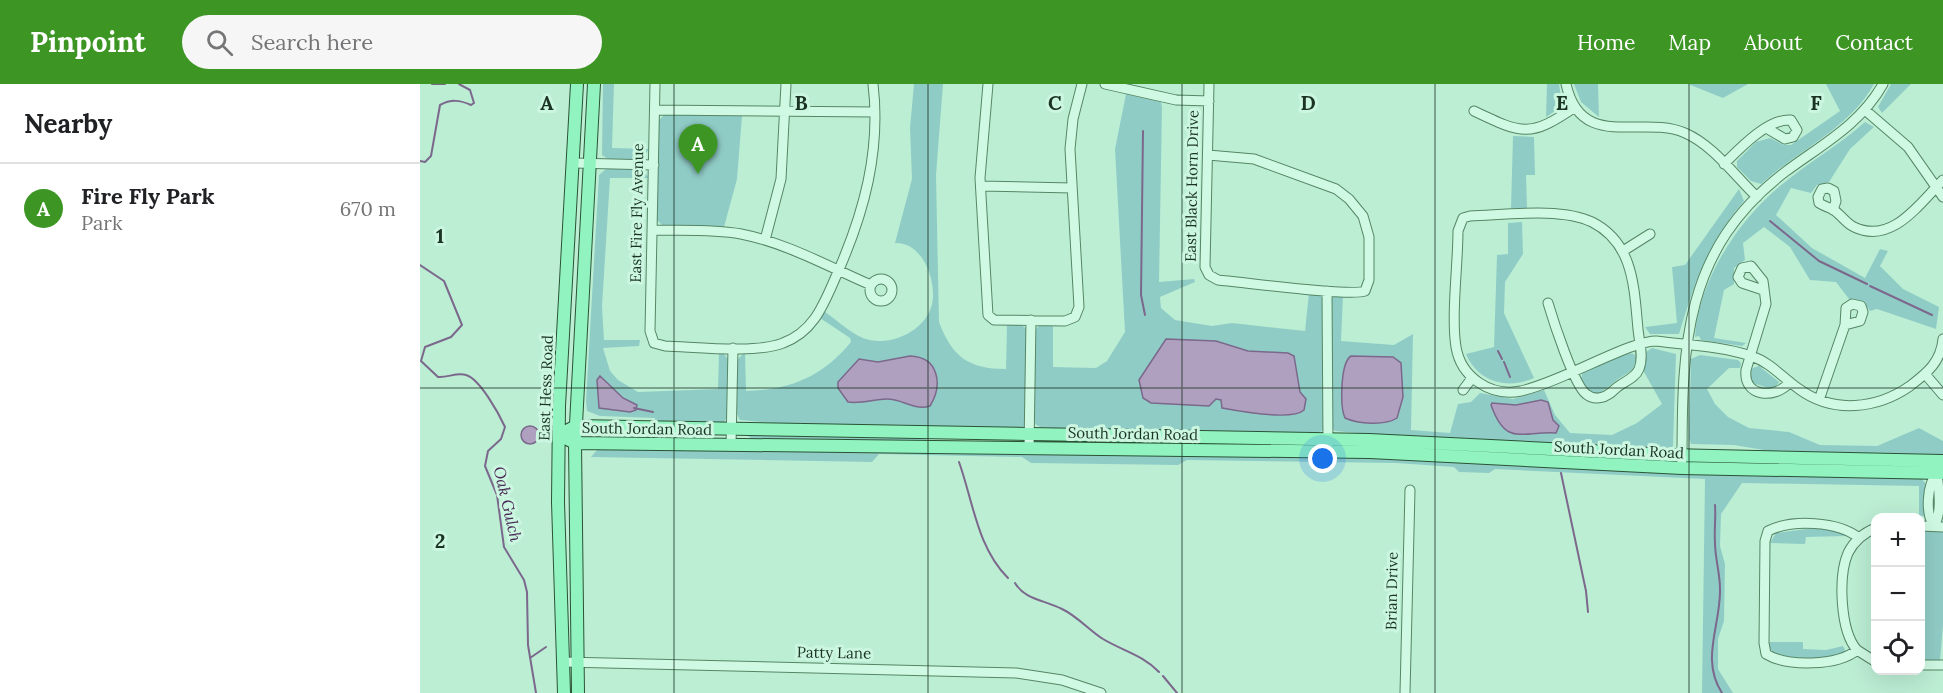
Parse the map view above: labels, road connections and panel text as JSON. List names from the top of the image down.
{
  "streets": {
    "main road": ["East Hess Road", "South Jordan Road"],
    "street": [
      "East Black Horn Drive",
      "East Fire Fly Avenue",
      "Brian Drive",
      "Patty Lane"
    ]
  },
  "crossings": [
    ["East Hess Road", "South Jordan Road"],
    ["East Hess Road", "Patty Lane"]
  ],
  "water": ["Oak Gulch"],
  "page": {
    "header": "Pinpoint",
    "search": "Search here",
    "nav": [
      "Home",
      "Map",
      "About",
      "Contact"
    ],
    "heading": "Nearby",
    "pins": "A",
    "list": [
      {
        "mark": "A",
        "name": "Fire Fly Park",
        "note": "Park",
        "value": "670 m"
      }
    ],
    "map_buttons": ["+", "−"]
  },
  "grid": {
    "columns": [
      "A",
      "B",
      "C",
      "D",
      "E",
      "F"
    ],
    "rows": ["1", "2"]
  }
}
